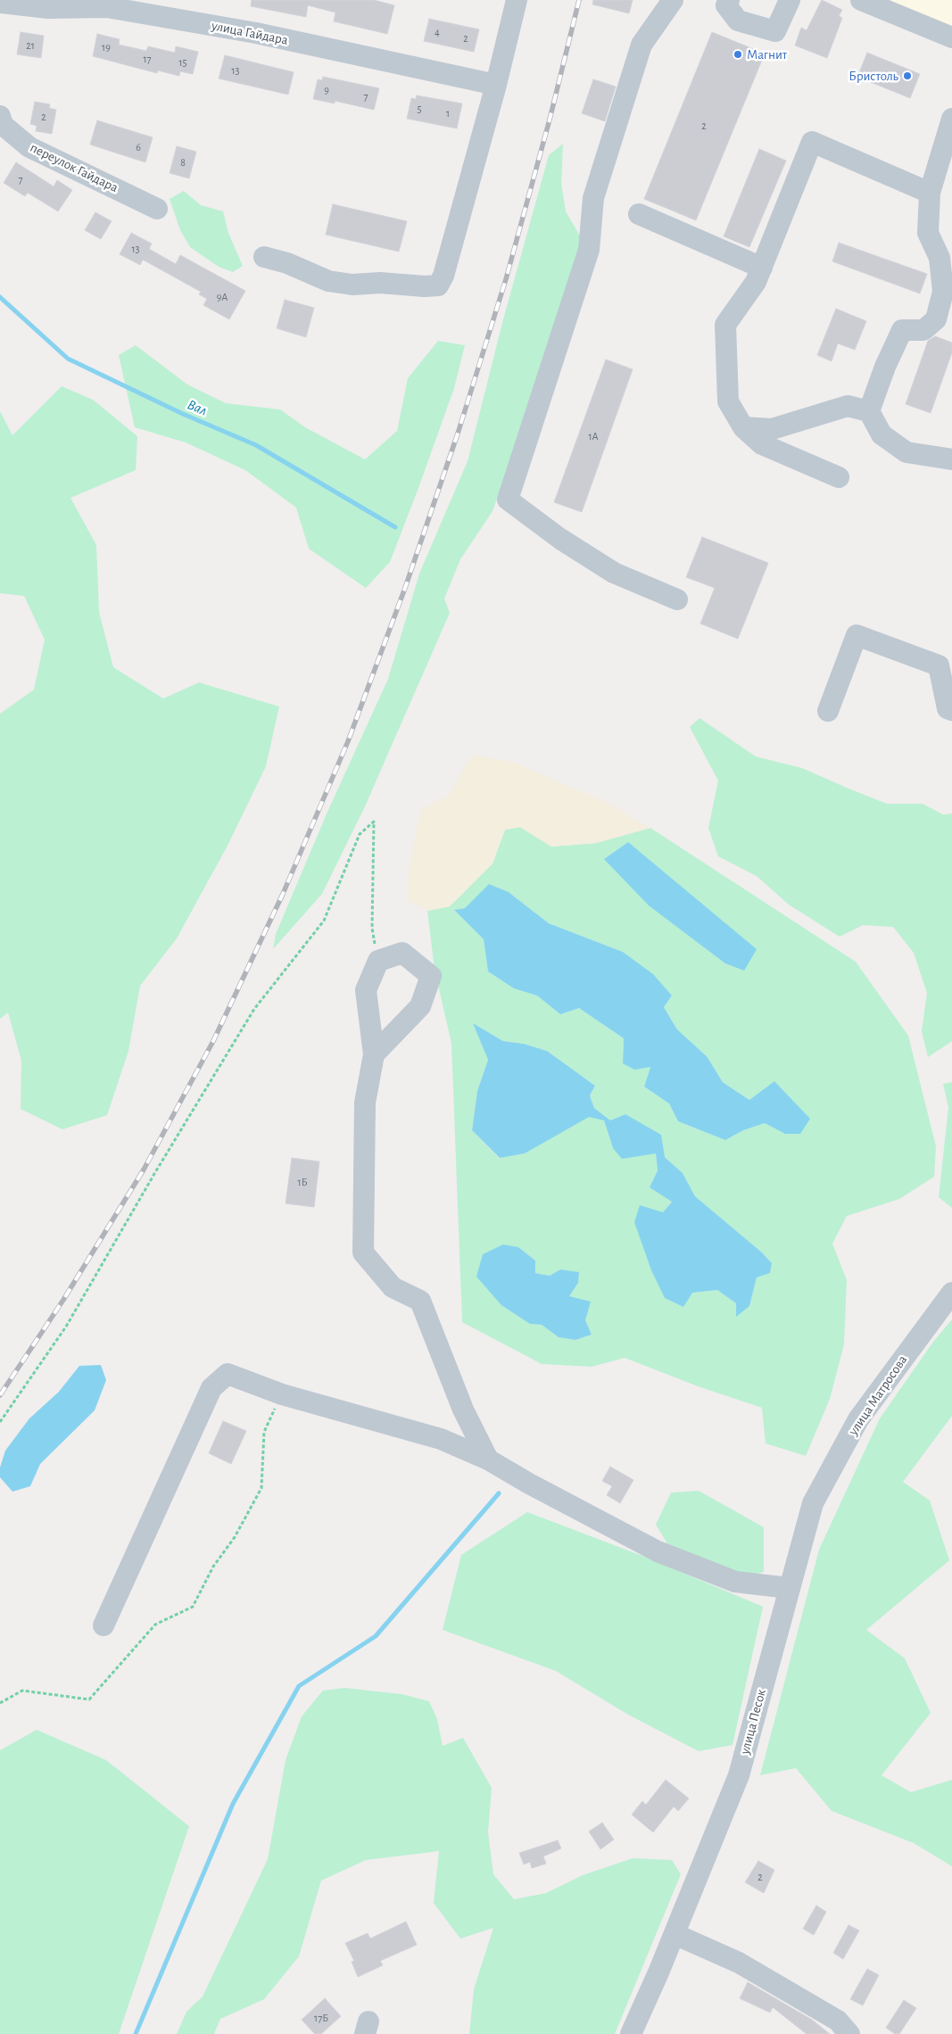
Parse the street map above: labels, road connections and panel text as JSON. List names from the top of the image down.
{
  "streets": {
    "street": [
      "улица Гайдара",
      "переулок Гайдара",
      "улица Матросова",
      "улица Песок"
    ]
  },
  "crossings": [
    ["улица Матросова", "улица Песок"]
  ],
  "water": ["Вал"],
  "places": ["Магнит", "Бристоль"],
  "house_numbers": [
    "4",
    "2",
    "21",
    "19",
    "17",
    "15",
    "13",
    "9",
    "7",
    "5",
    "1",
    "2",
    "2",
    "6",
    "8",
    "7",
    "13",
    "9А",
    "1А",
    "1Б",
    "2",
    "17Б"
  ]
}
